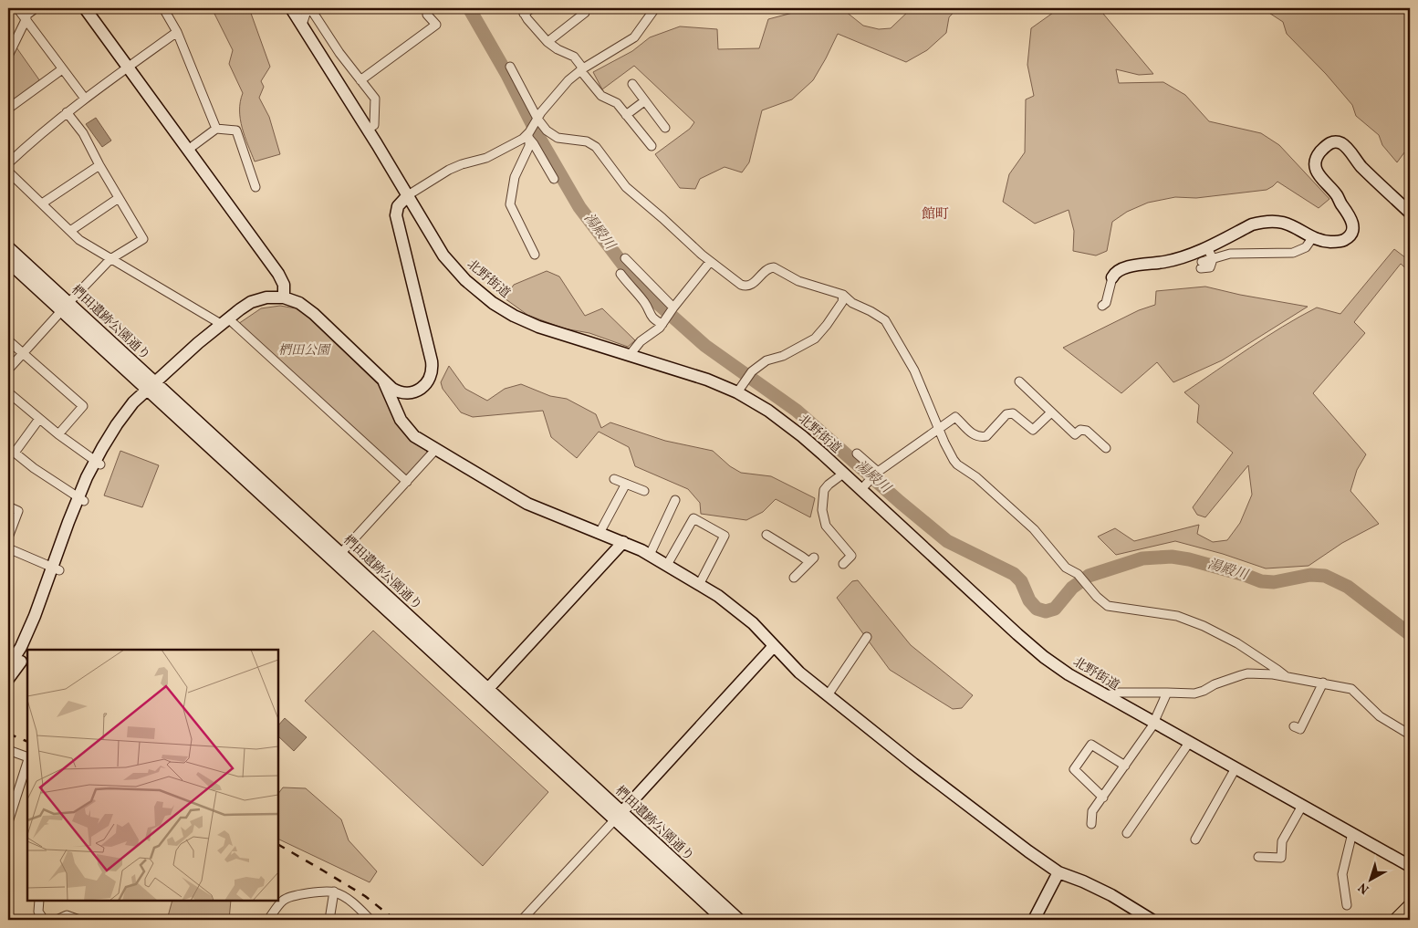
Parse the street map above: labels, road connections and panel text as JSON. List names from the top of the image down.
{
  "streets": {
    "street": ["北野街道", "椚田遺跡公園通り"]
  },
  "districts": ["館町"],
  "water": ["湯殿川"],
  "parks": ["椚田公園"],
  "north": "bottom left"
}
